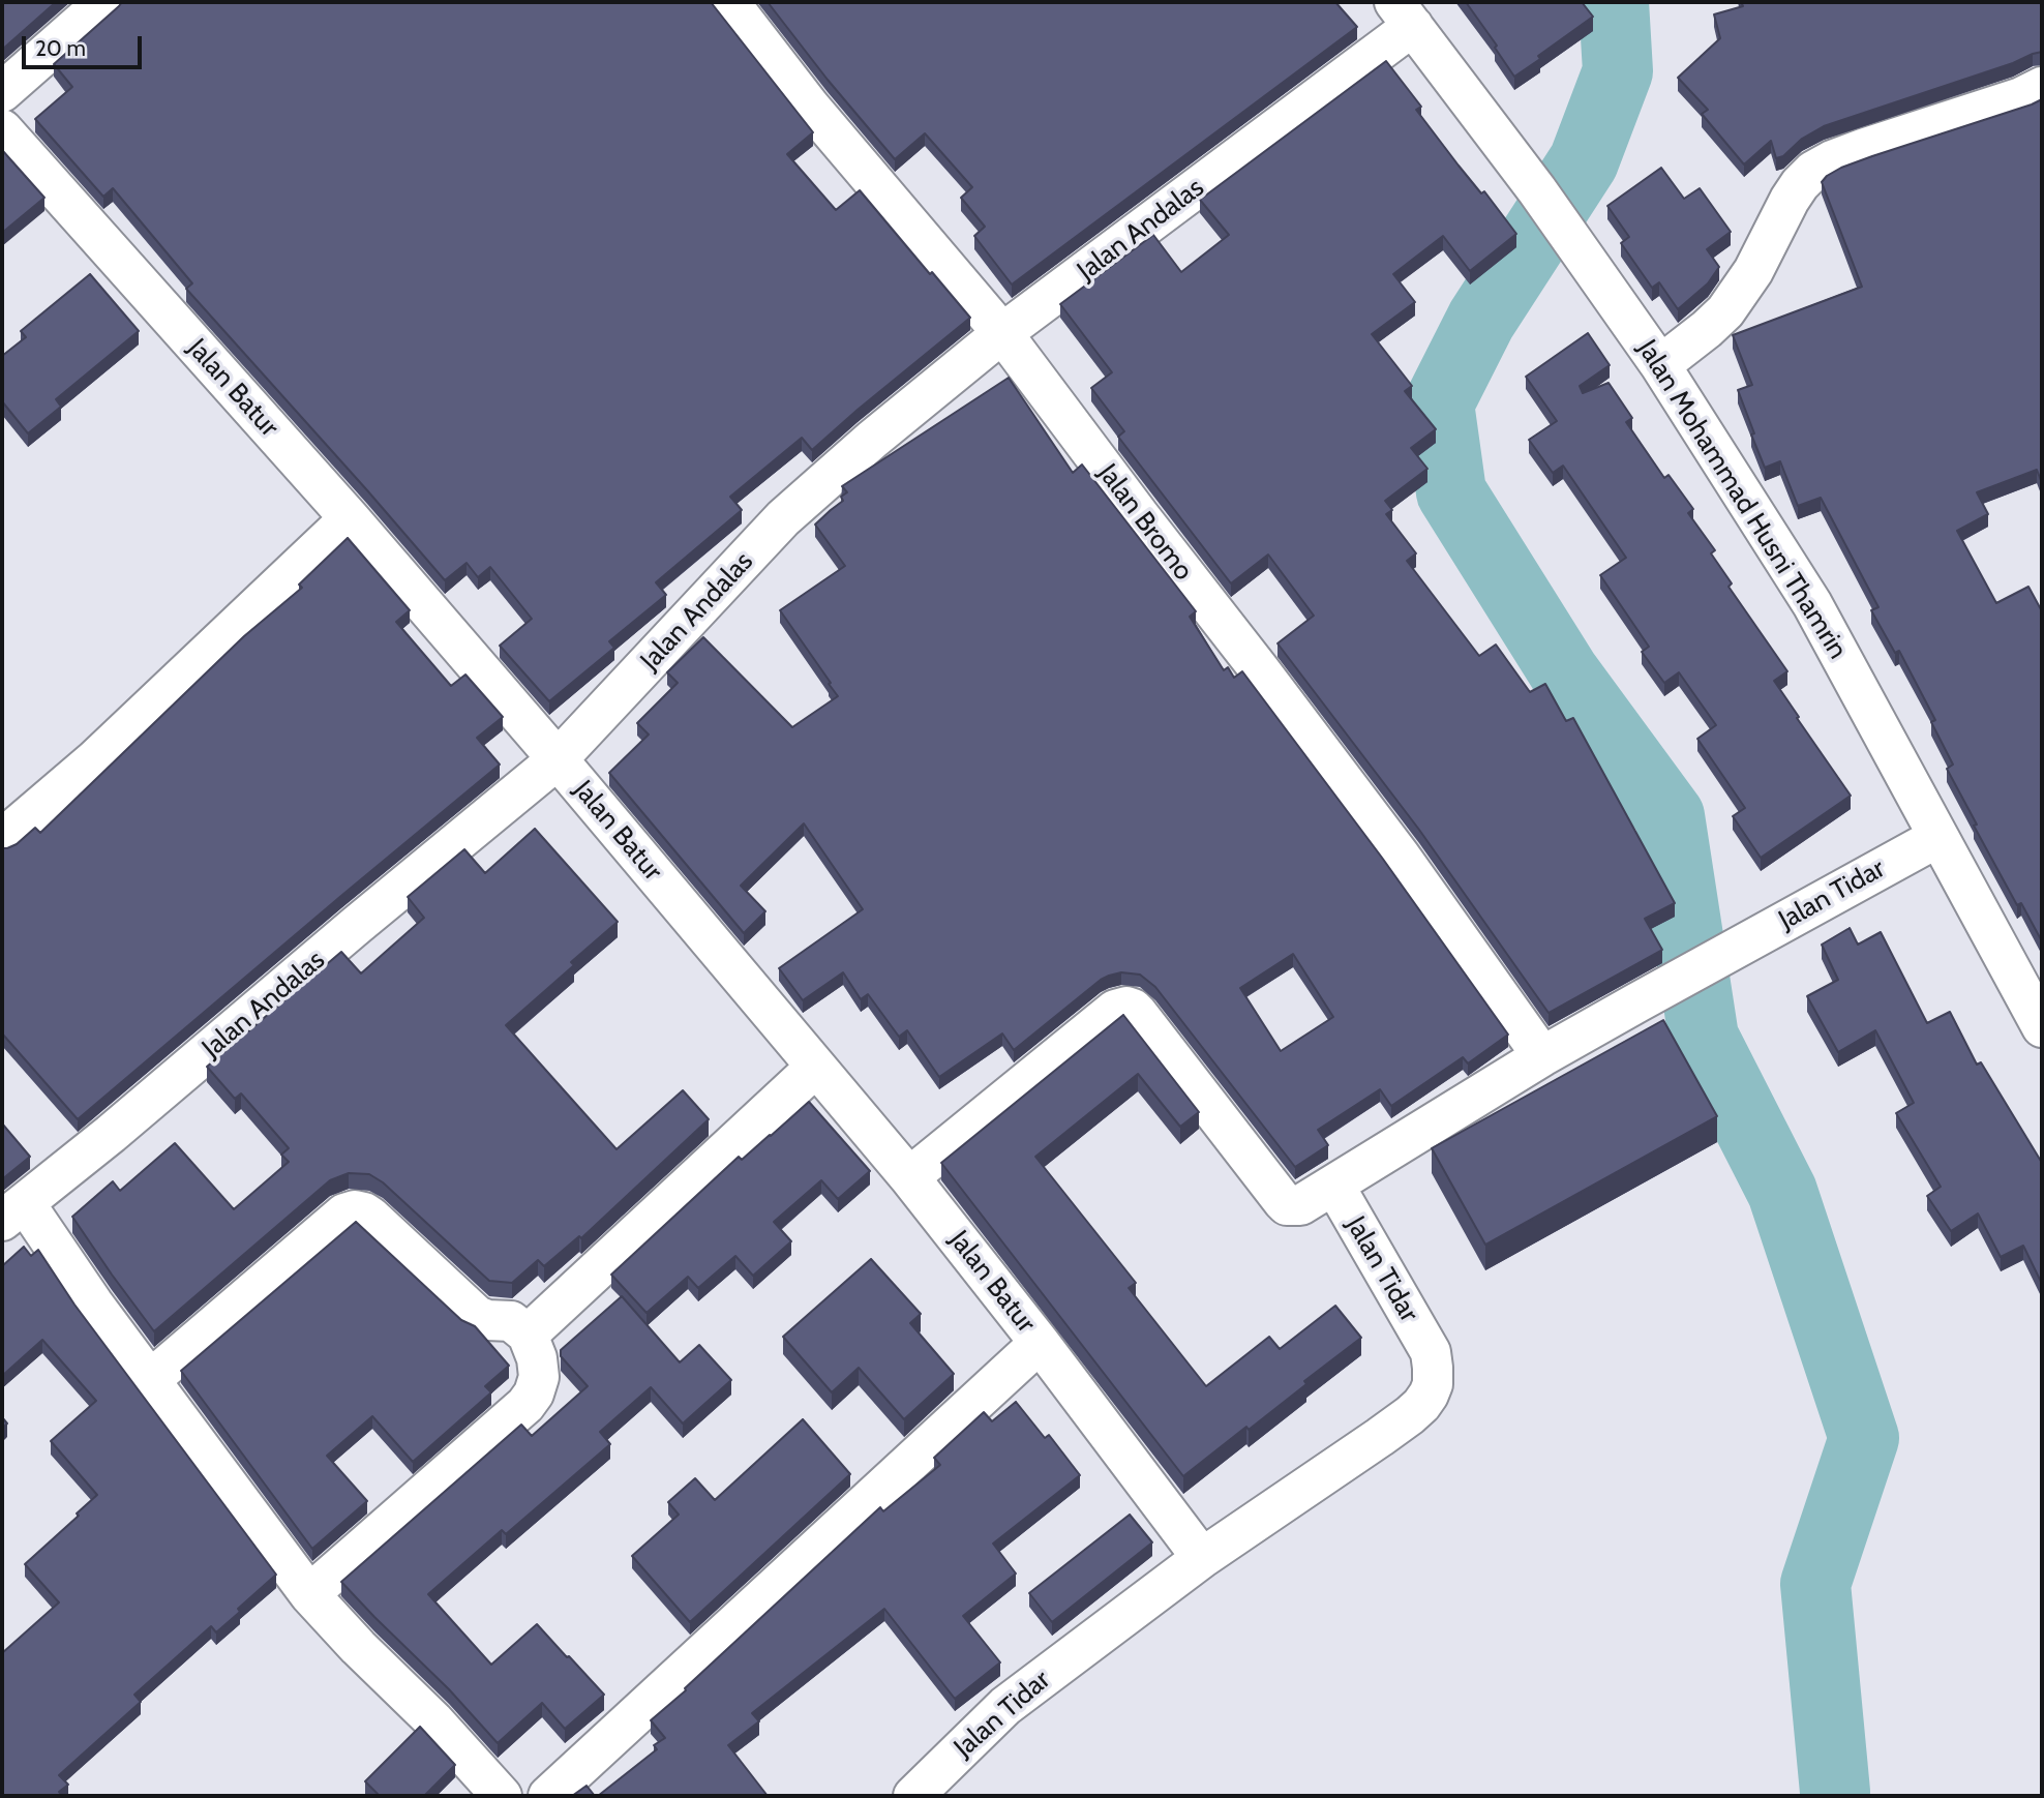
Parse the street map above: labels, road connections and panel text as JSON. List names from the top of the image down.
{
  "streets": {
    "street": [
      "Jalan Andalas",
      "Jalan Batur",
      "Jalan Mohammad Husni Thamrin",
      "Jalan Bromo",
      "Jalan Tidar"
    ]
  },
  "crossings": [
    ["Jalan Andalas", "Jalan Batur"],
    ["Jalan Andalas", "Jalan Mohammad Husni Thamrin"],
    ["Jalan Andalas", "Jalan Bromo"],
    ["Jalan Batur", "Jalan Tidar"],
    ["Jalan Mohammad Husni Thamrin", "Jalan Tidar"],
    ["Jalan Bromo", "Jalan Tidar"]
  ],
  "scale_bar": "20 m"
}
